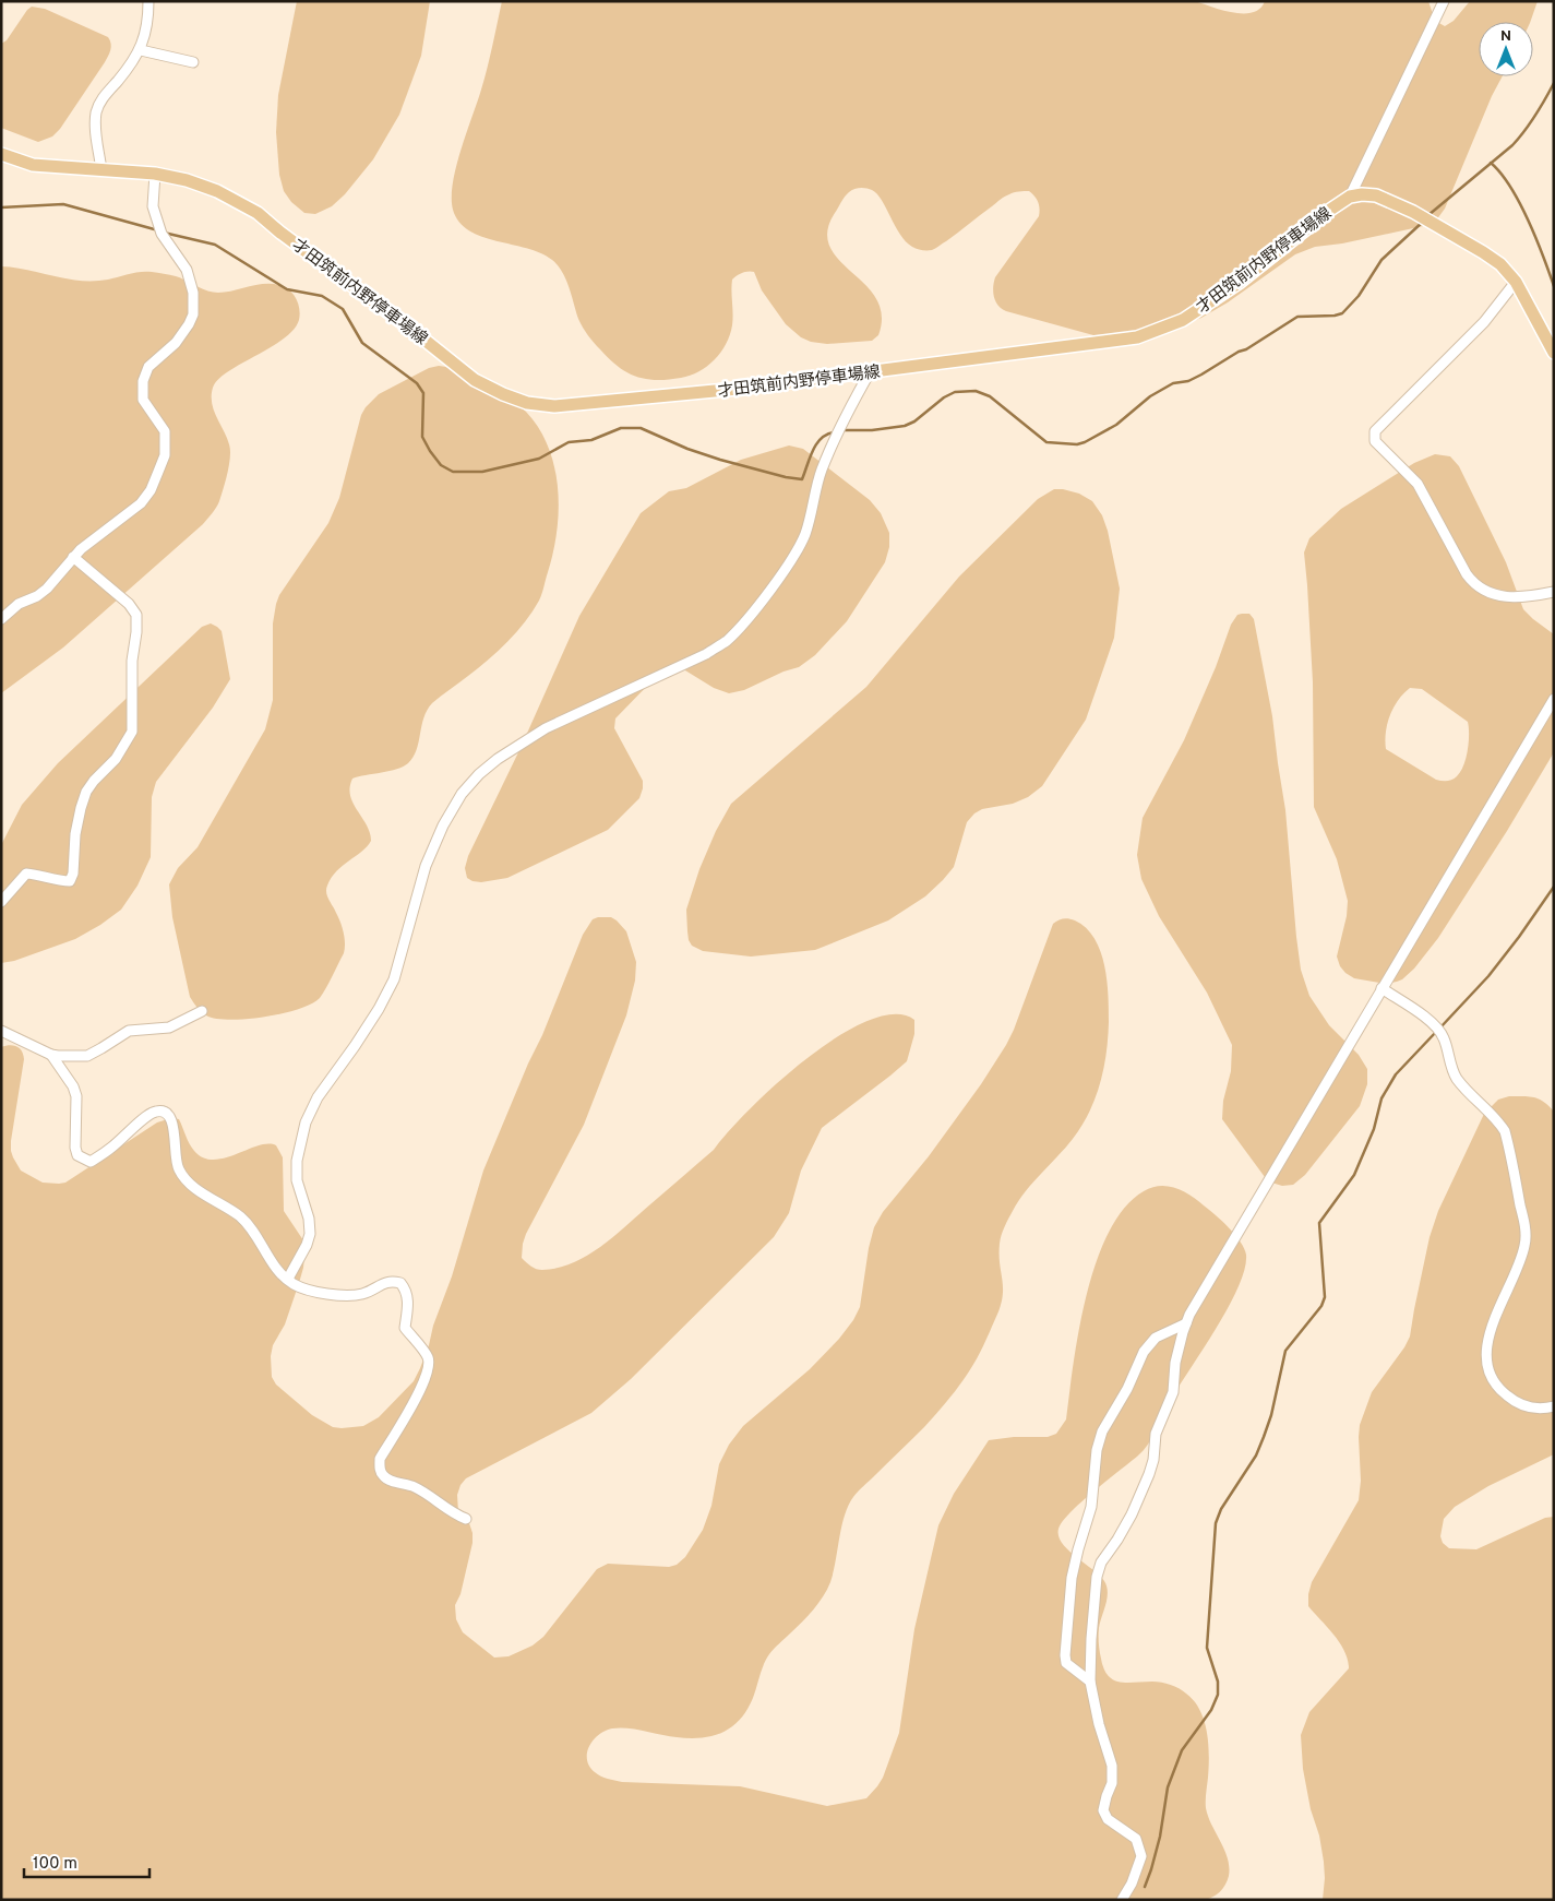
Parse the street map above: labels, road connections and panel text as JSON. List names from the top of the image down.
{
  "streets": {
    "main road": ["才田筑前内野停車場線"]
  },
  "scale_bar": "100 m",
  "north": "top"
}
